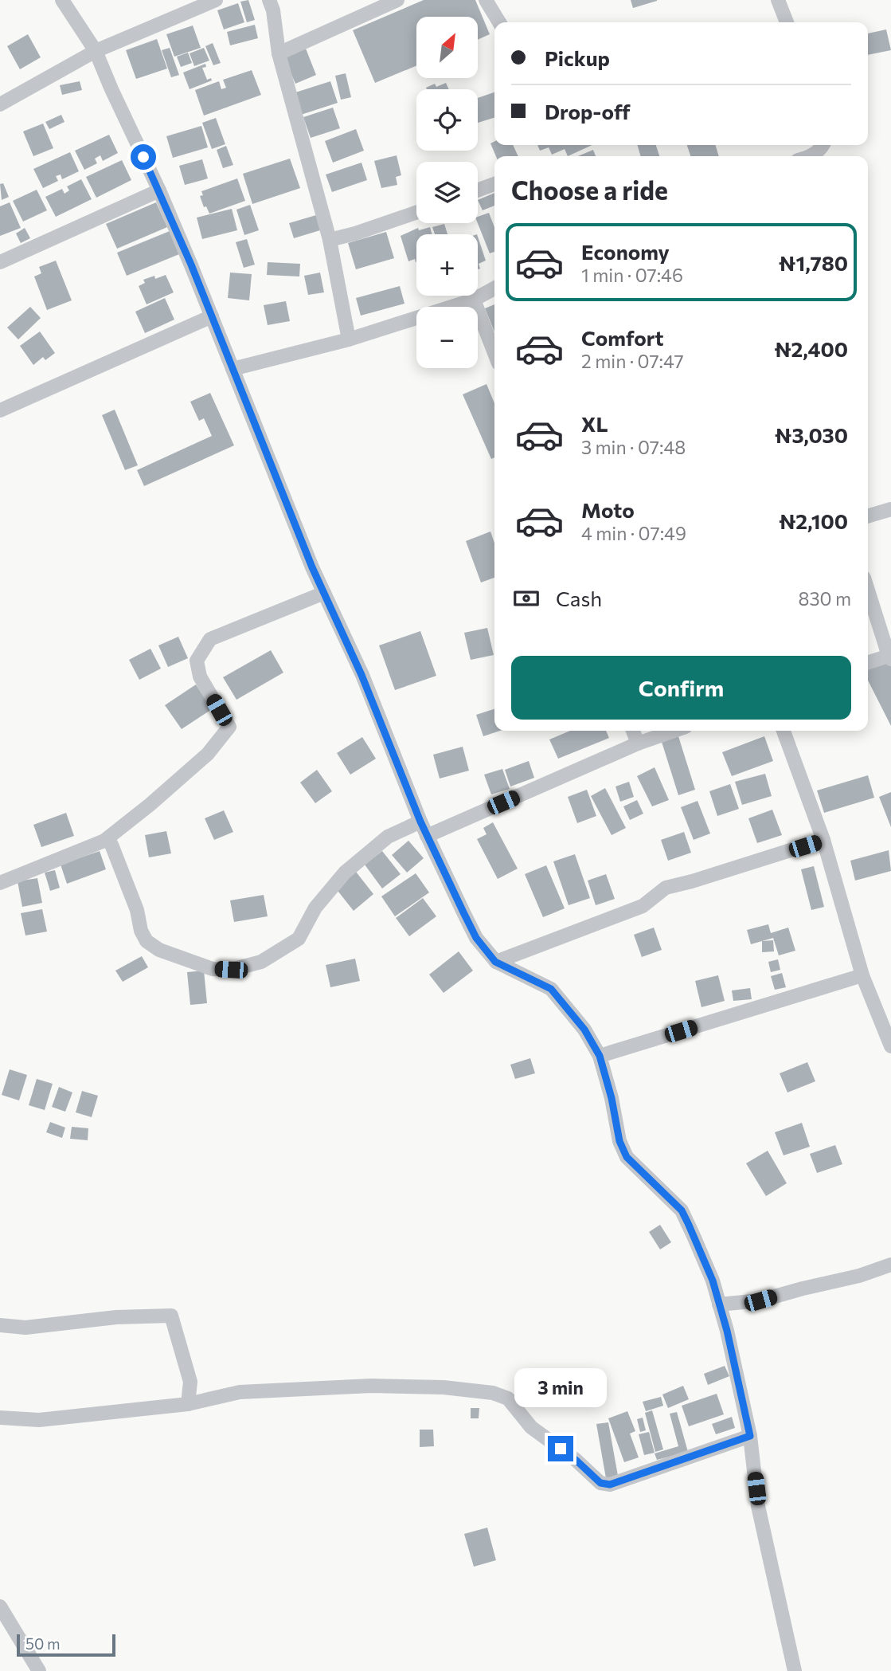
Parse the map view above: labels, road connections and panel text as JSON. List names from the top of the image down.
{
  "scale_bar": "50 m",
  "north": "top right",
  "page": {
    "map_buttons": ["+", "−"],
    "banner": ["Pickup", "Drop-off"],
    "heading": "Choose a ride",
    "list": [
      {
        "name": "Economy",
        "note": "1 min · 07:46",
        "value": "₦1,780"
      },
      {
        "name": "Comfort",
        "note": "2 min · 07:47",
        "value": "₦2,400"
      },
      {
        "name": "XL",
        "note": "3 min · 07:48",
        "value": "₦3,030"
      },
      {
        "name": "Moto",
        "note": "4 min · 07:49",
        "value": "₦2,100"
      }
    ],
    "pay": ["Cash", "830 m"],
    "buttons": "Confirm",
    "bubble": "3 min",
    "scale": "50 m"
  }
}
